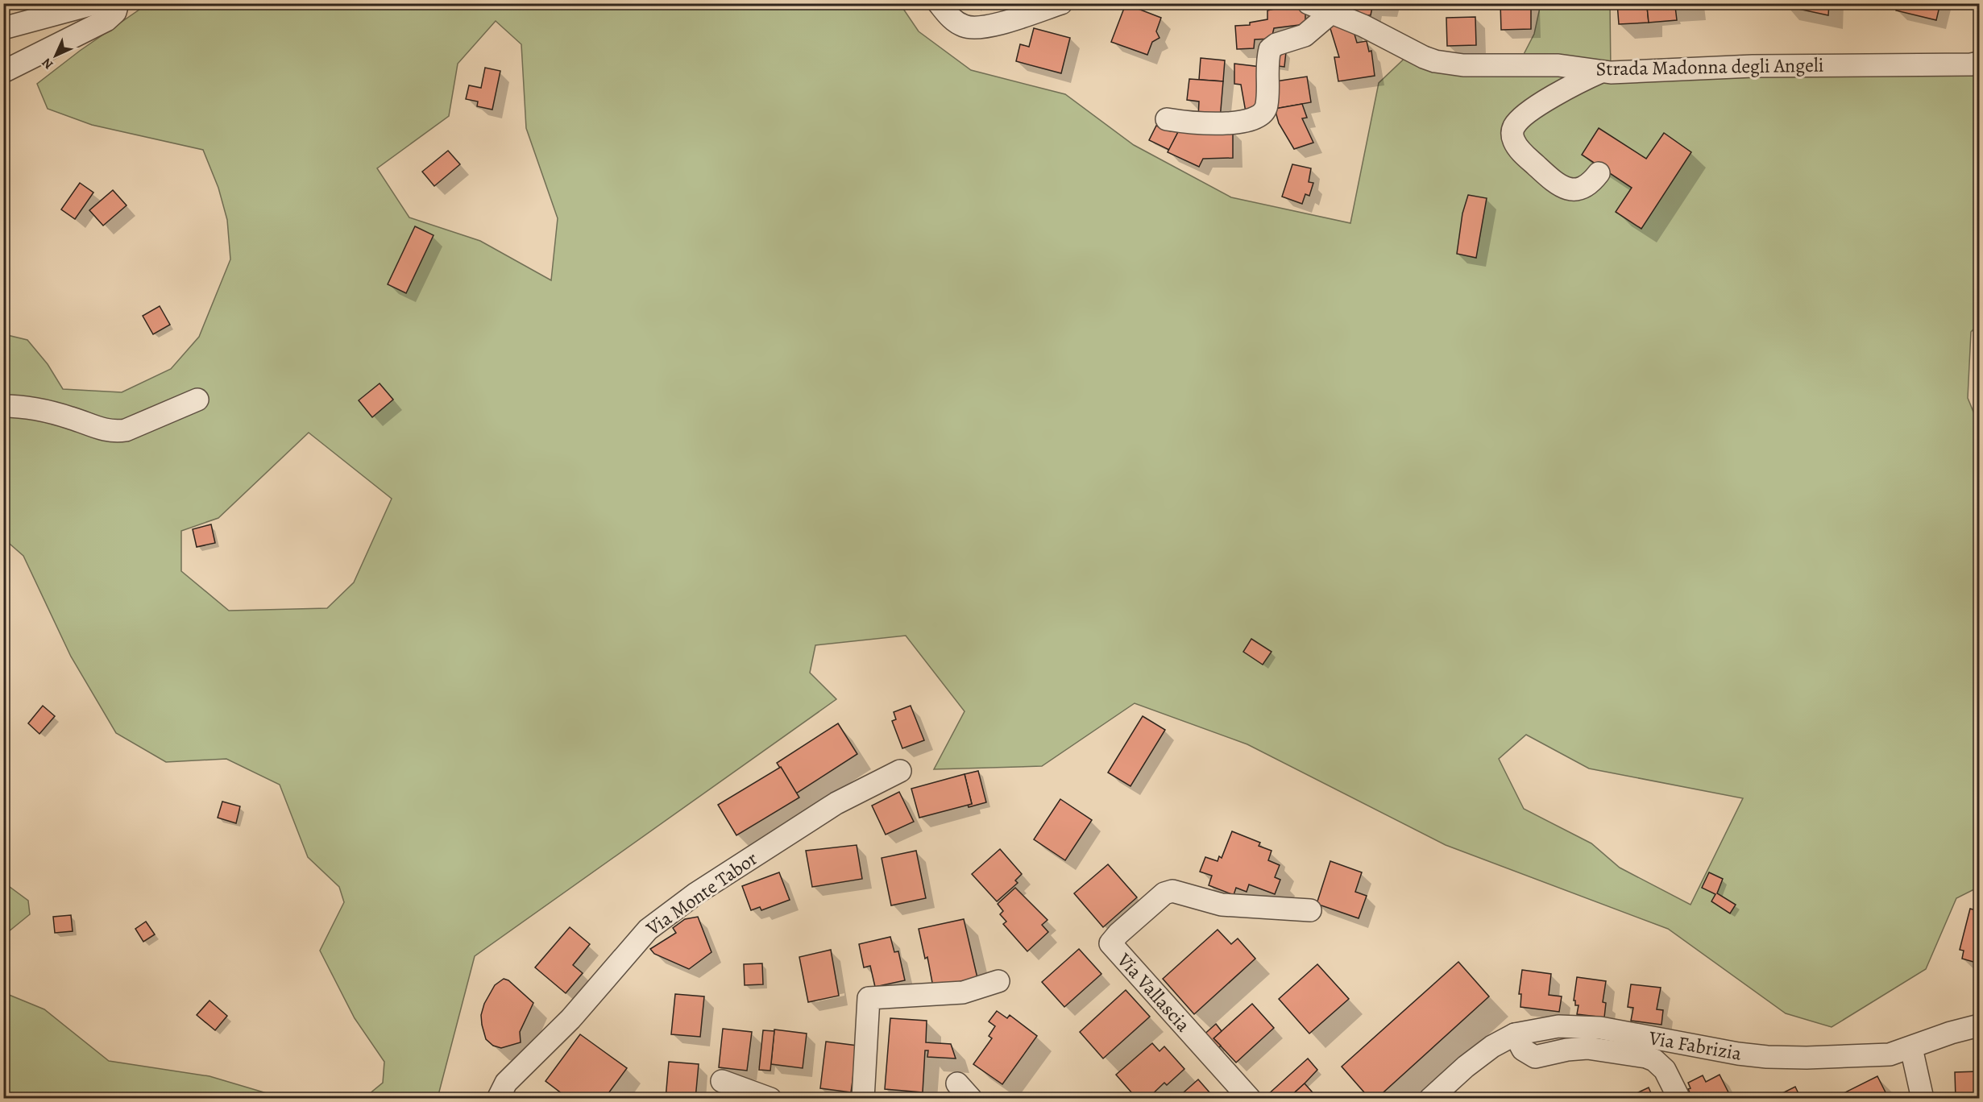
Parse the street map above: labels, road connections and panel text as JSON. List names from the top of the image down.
{
  "streets": {
    "street": [
      "Strada Madonna degli Angeli",
      "Via Monte Tabor",
      "Via Vallascia",
      "Via Fabrizia"
    ]
  },
  "north": "bottom left"
}
